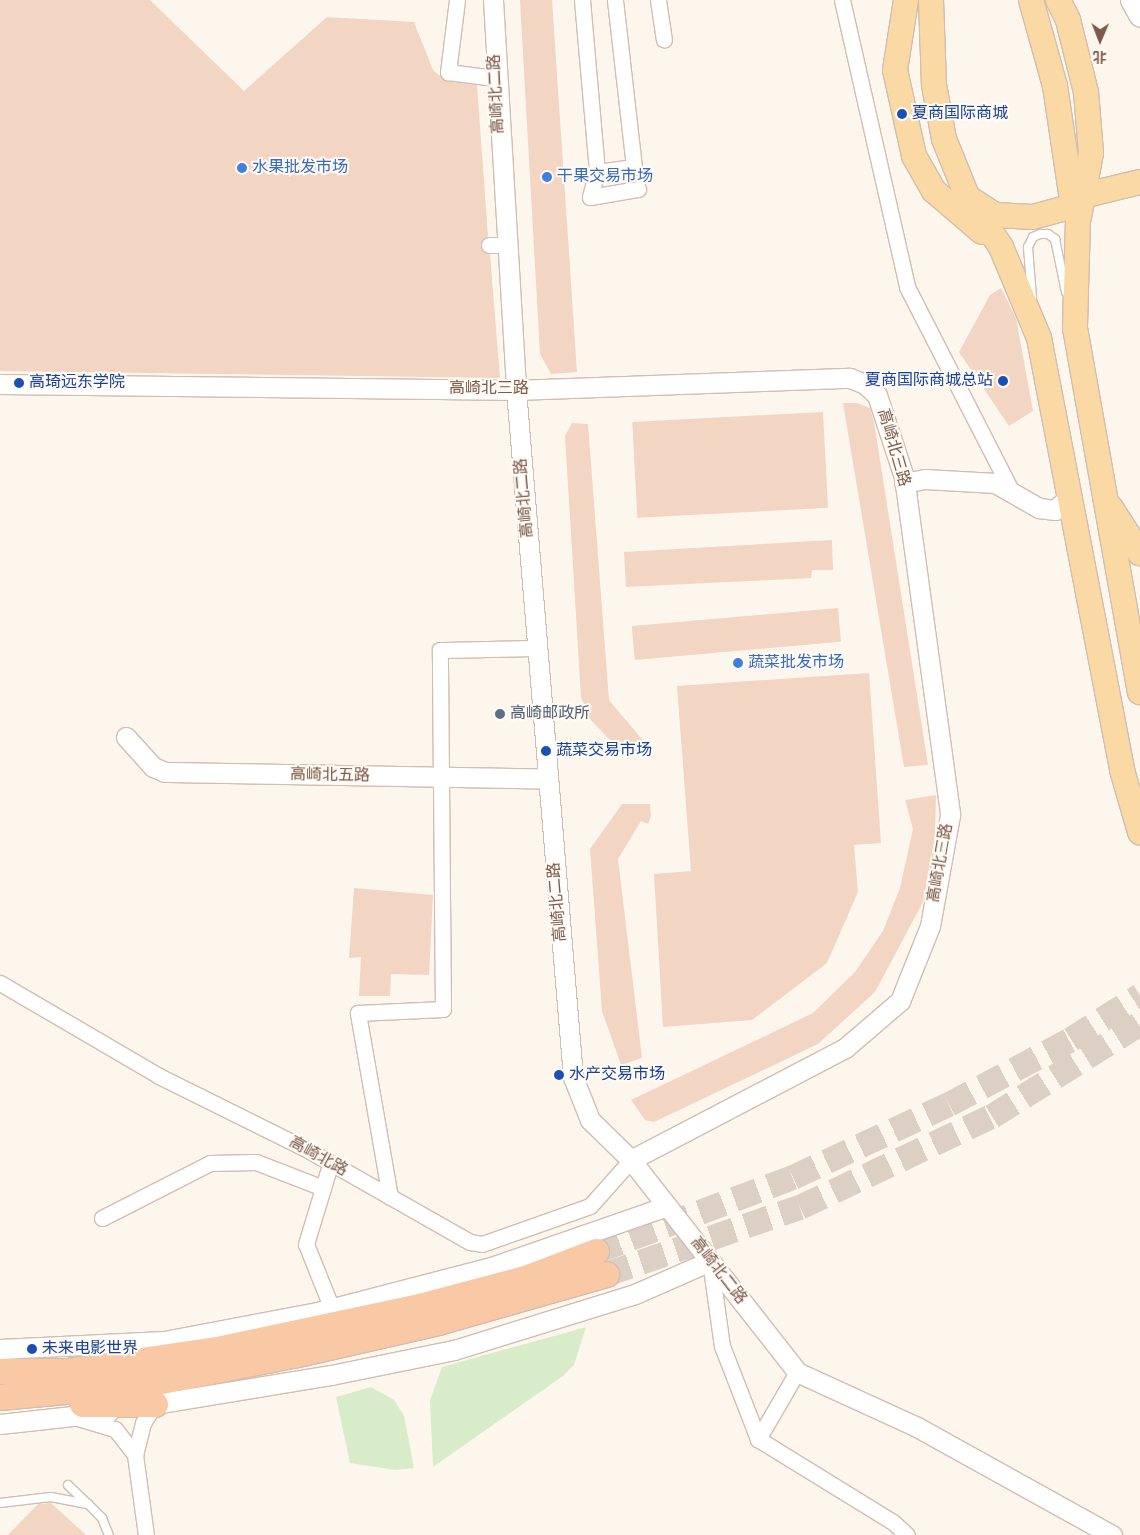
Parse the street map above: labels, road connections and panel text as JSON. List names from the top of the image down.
{
  "streets": {
    "street": [
      "高崎北二路",
      "高崎北三路",
      "高崎北五路",
      "高崎北路"
    ]
  },
  "crossings": [
    ["高崎北二路", "高崎北三路"],
    ["高崎北二路", "高崎北五路"],
    ["高崎北二路", "高崎北路"],
    ["高崎北三路", "高崎北路"]
  ],
  "places": [
    "夏商国际商城",
    "水果批发市场",
    "干果交易市场",
    "夏商国际商城总站",
    "高琦远东学院",
    "蔬菜批发市场",
    "高崎邮政所",
    "蔬菜交易市场",
    "水产交易市场",
    "未来电影世界"
  ],
  "north": "bottom"
}
